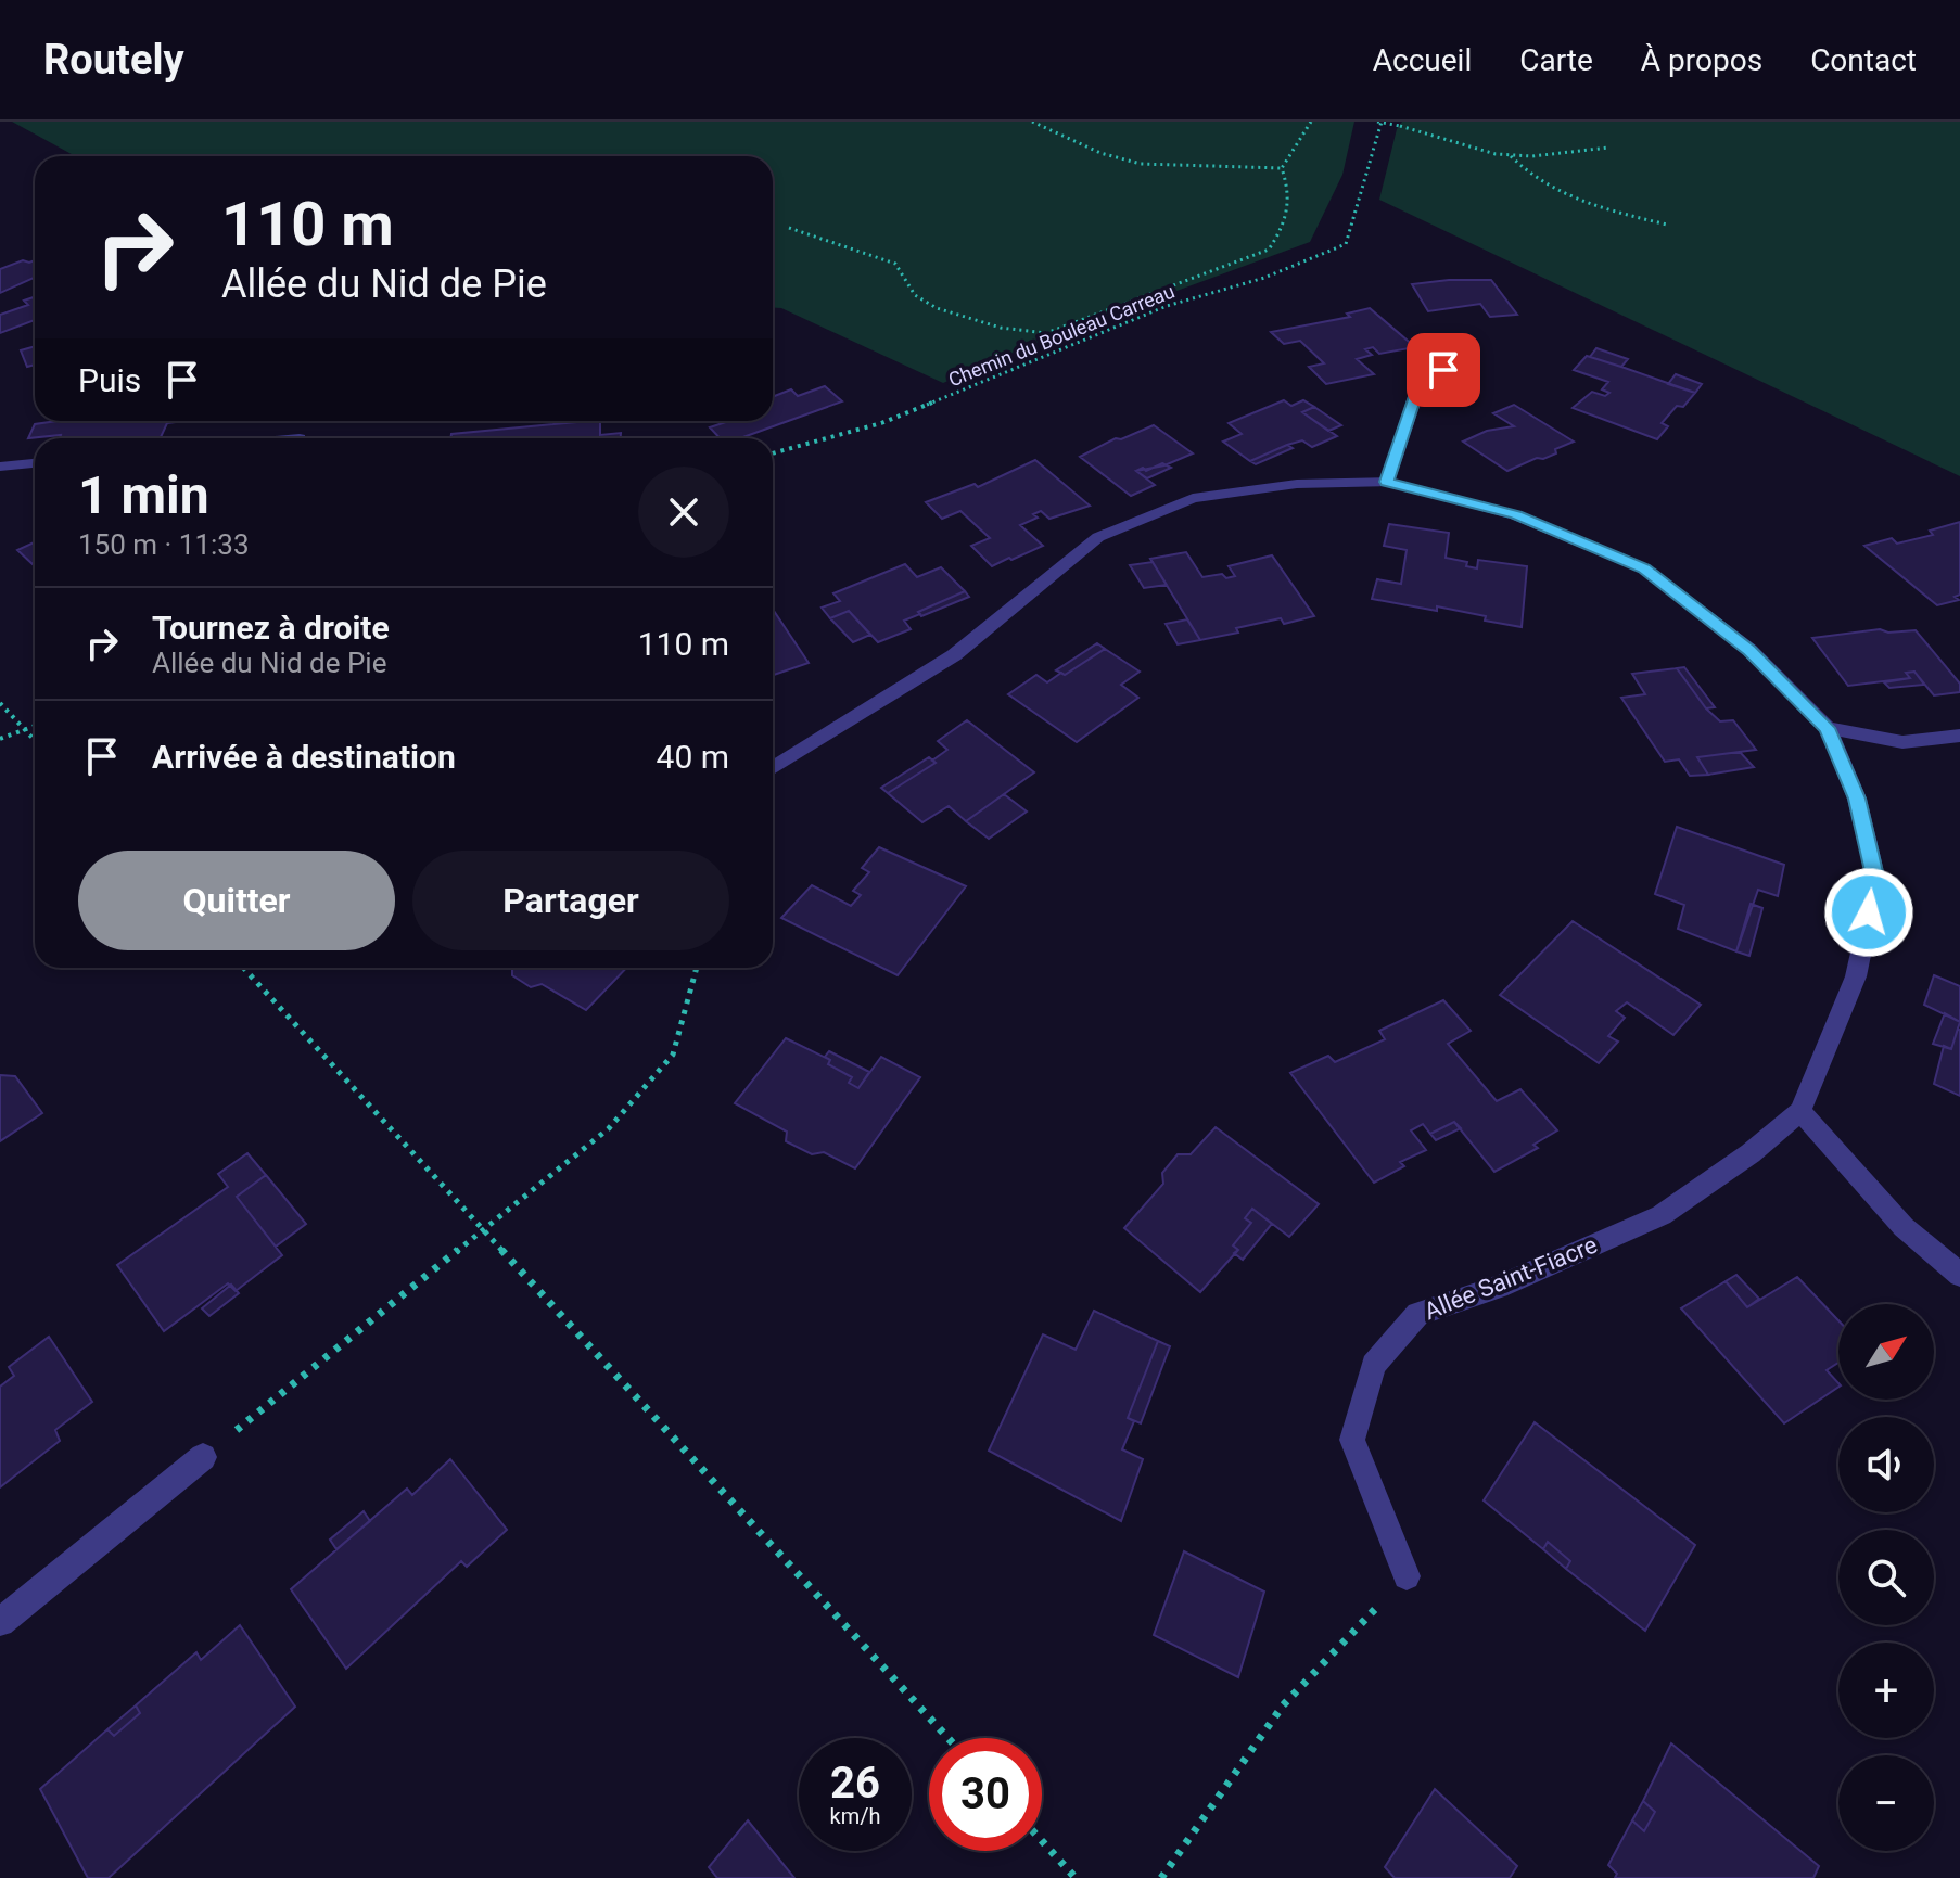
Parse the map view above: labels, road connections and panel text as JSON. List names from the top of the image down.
{
  "streets": {
    "street": ["Allée Saint-Fiacre"],
    "path": ["Chemin du Bouleau Carreau"]
  },
  "north": "top right",
  "page": {
    "header": "Routely",
    "nav": [
      "Accueil",
      "Carte",
      "À propos",
      "Contact"
    ],
    "turn": ["110 m", "Allée du Nid de Pie"],
    "then": "Puis",
    "heading": ["1 min", "150 m · 11:33"],
    "list": [
      {
        "name": "Tournez à droite",
        "note": "Allée du Nid de Pie",
        "value": "110 m"
      },
      {
        "name": "Arrivée à destination",
        "value": "40 m"
      }
    ],
    "buttons": ["Quitter", "Partager"],
    "map_buttons": ["+", "−"],
    "speed": "26 km/h",
    "limit": "30"
  }
}
